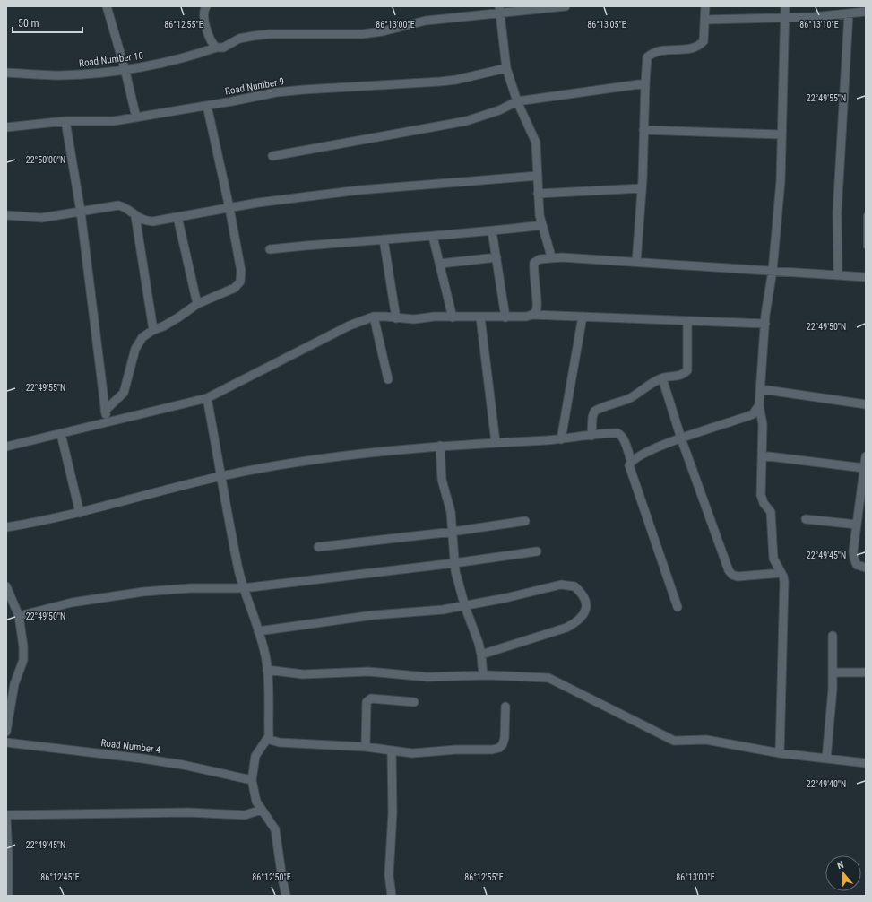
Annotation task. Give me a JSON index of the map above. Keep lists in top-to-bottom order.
{
  "streets": {
    "street": ["Road Number 10", "Road Number 9", "Road Number 4"]
  },
  "scale_bar": "50 m",
  "north": "top",
  "coordinates": [
    "86°12'55\"E",
    "86°13'00\"E",
    "86°13'05\"E",
    "86°13'10\"E",
    "22°49'55\"N",
    "22°50'00\"N",
    "22°49'50\"N",
    "22°49'45\"N",
    "22°49'40\"N",
    "86°12'45\"E",
    "86°12'50\"E"
  ]
}
